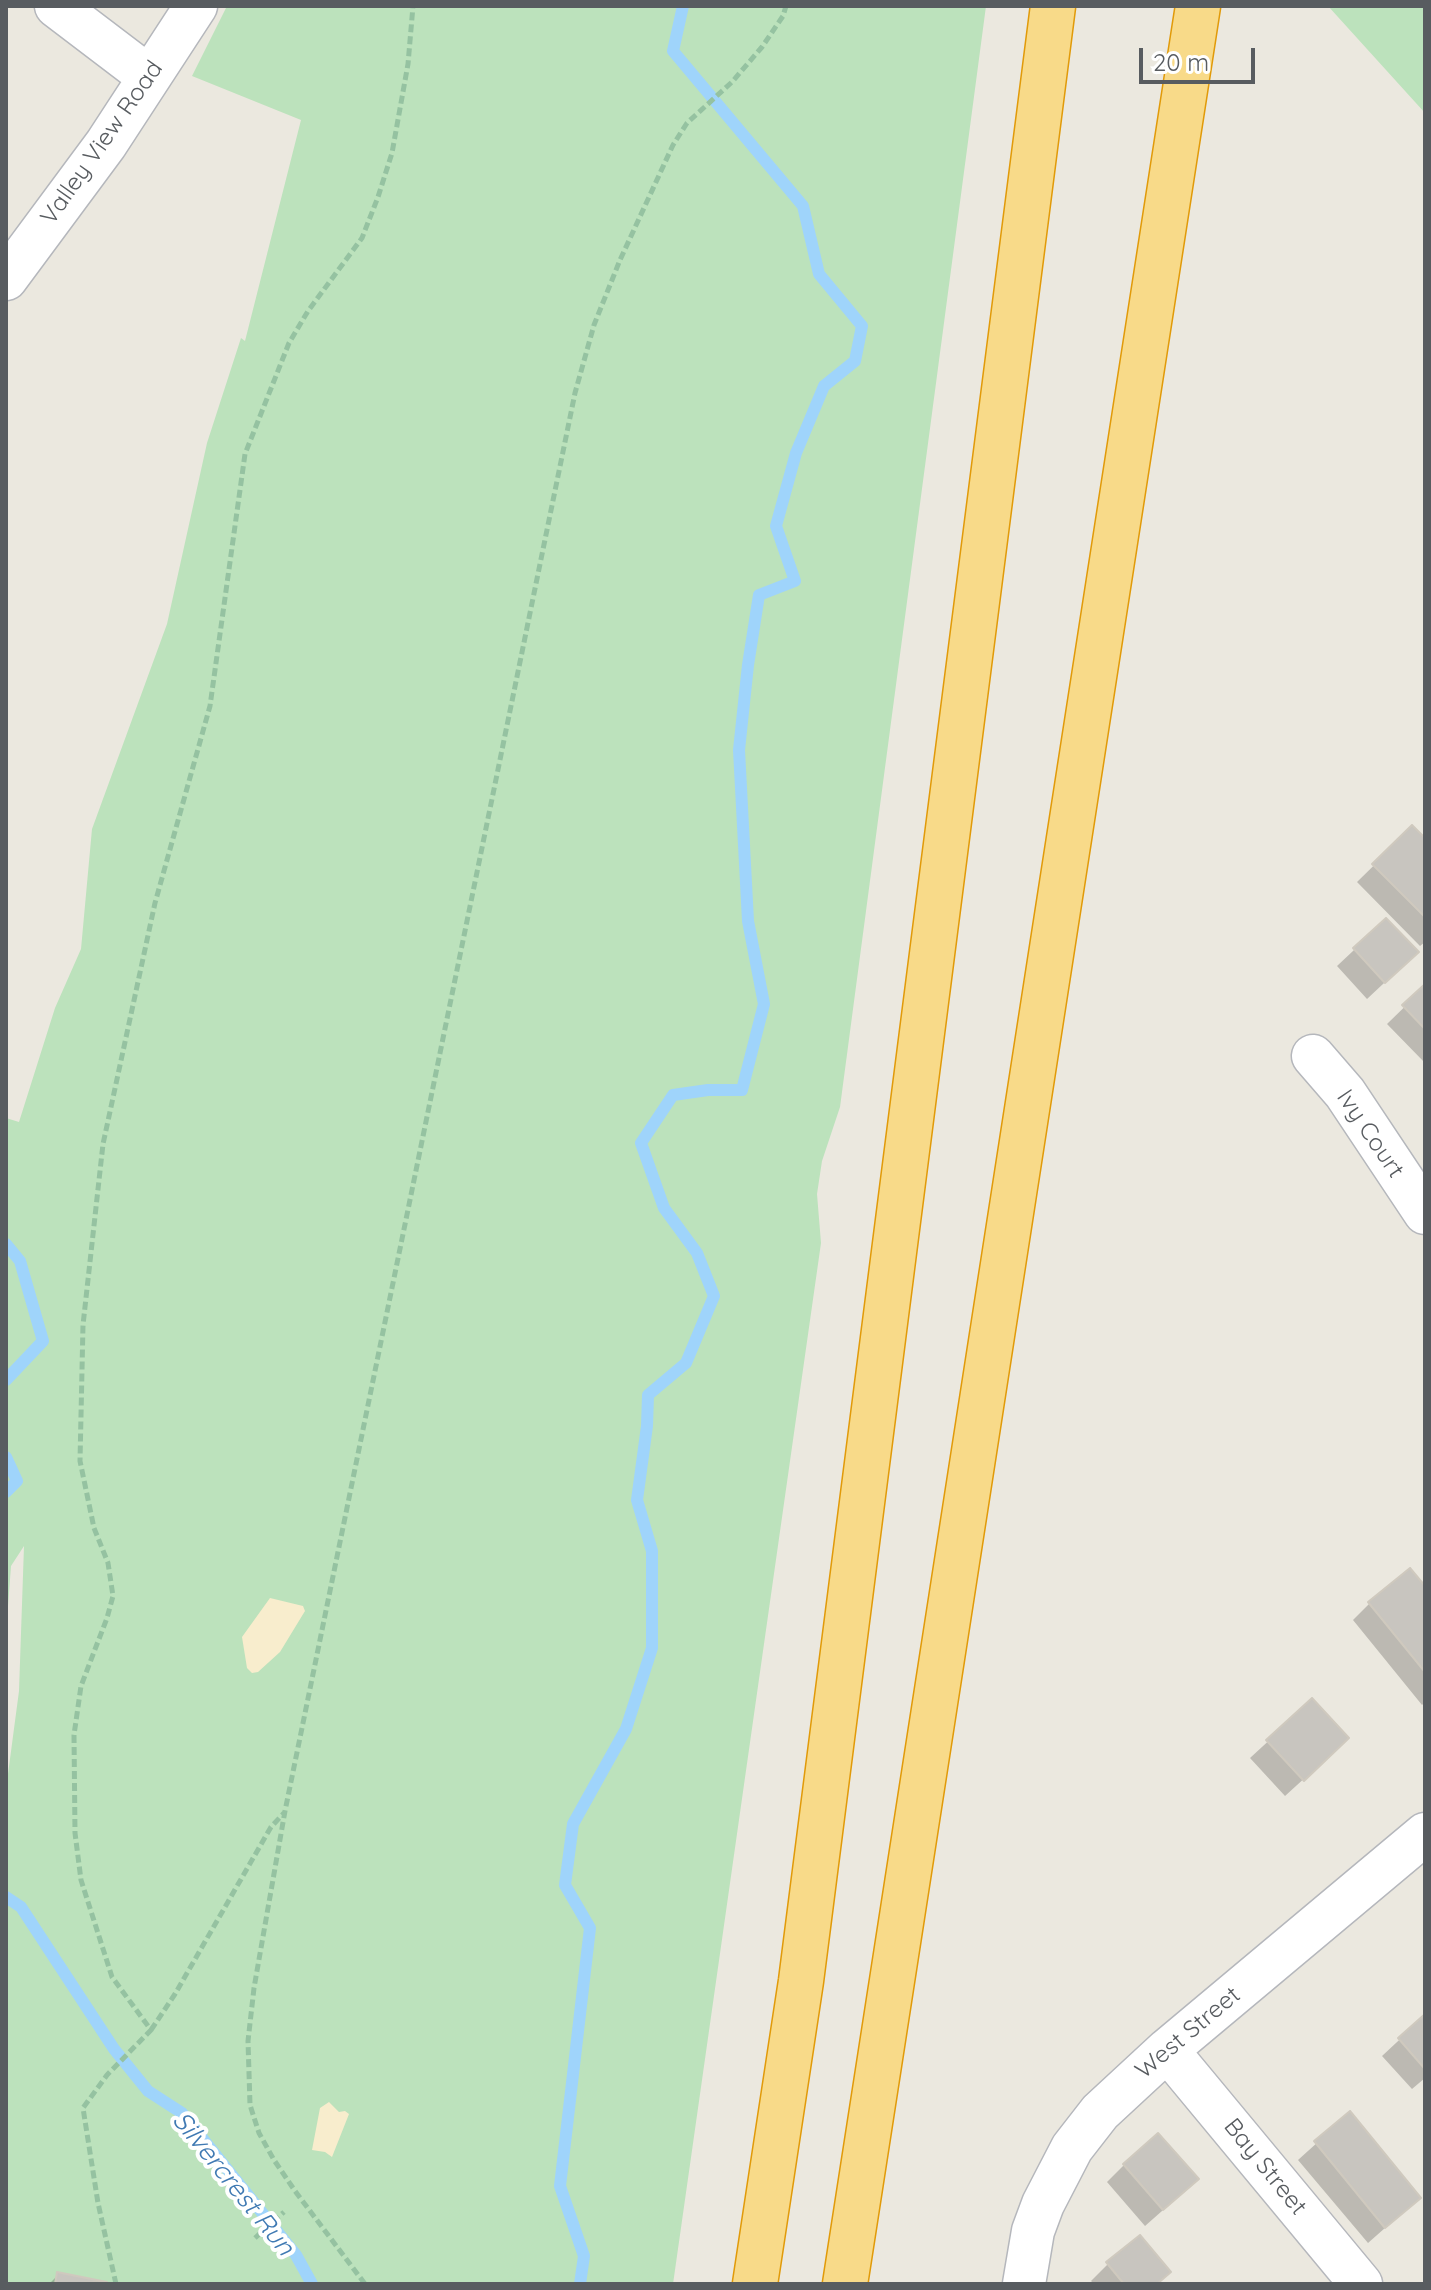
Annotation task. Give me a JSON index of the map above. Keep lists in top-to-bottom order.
{
  "streets": {
    "street": [
      "Valley View Road",
      "Ivy Court",
      "West Street",
      "Bay Street"
    ]
  },
  "crossings": [
    ["West Street", "Bay Street"]
  ],
  "water": ["Silvercrest Run"],
  "scale_bar": "20 m"
}
